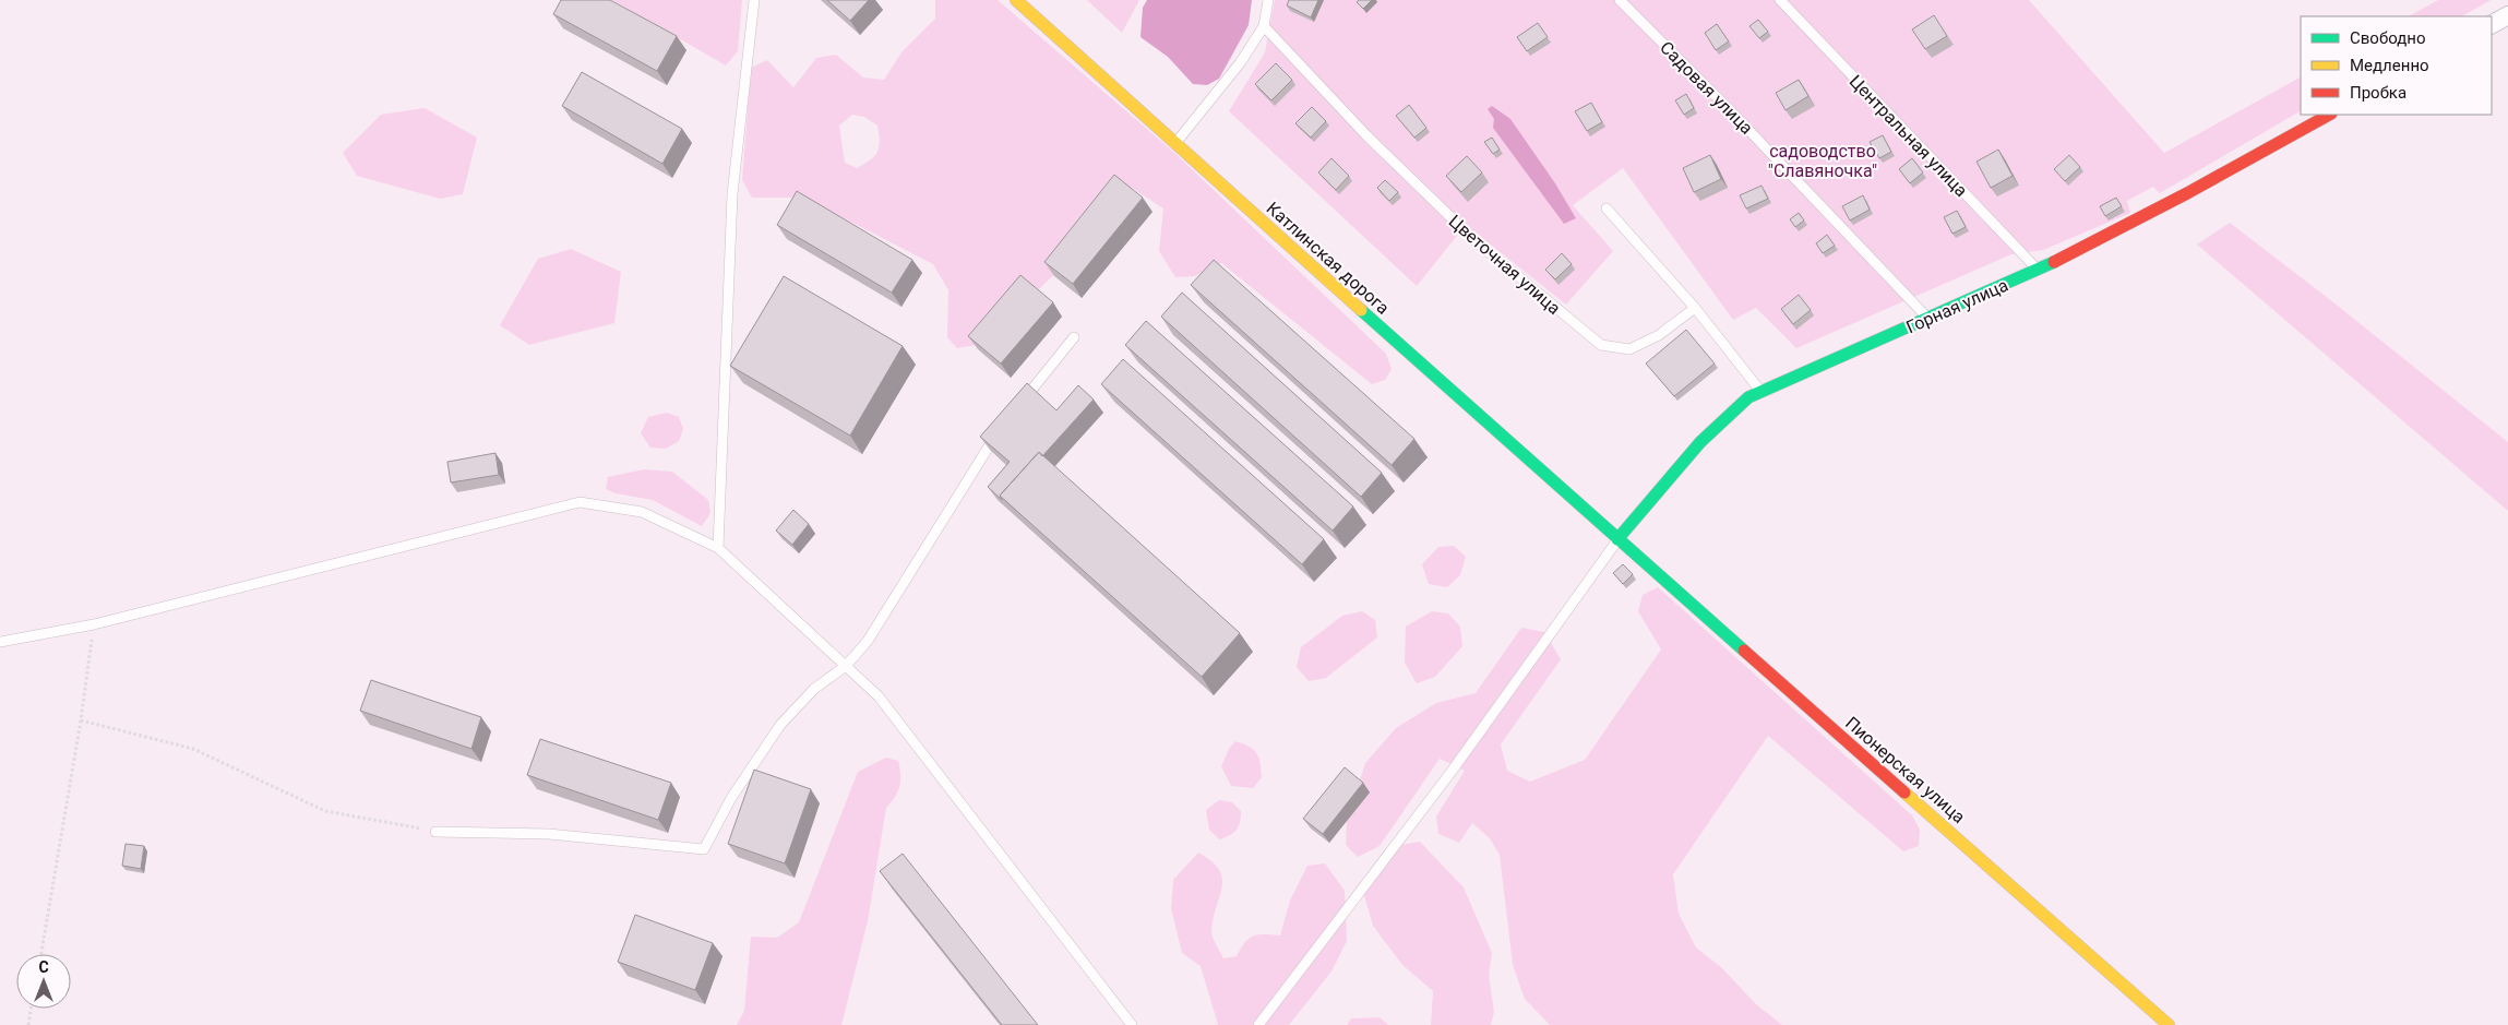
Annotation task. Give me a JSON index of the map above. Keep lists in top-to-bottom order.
{
  "streets": {
    "street": ["Катлинская дорога", "Горная улица", "Пионерская улица"],
    "lane": ["Садовая улица", "Центральная улица", "Цветочная улица"]
  },
  "crossings": [
    ["Садовая улица", "Горная улица"],
    ["Центральная улица", "Горная улица"],
    ["Катлинская дорога", "Горная улица"],
    ["Катлинская дорога", "Пионерская улица"],
    ["Горная улица", "Пионерская улица"]
  ],
  "parks": ["садоводство \"Славяночка\""],
  "legend": ["Свободно", "Медленно", "Пробка"],
  "north": "top"
}
